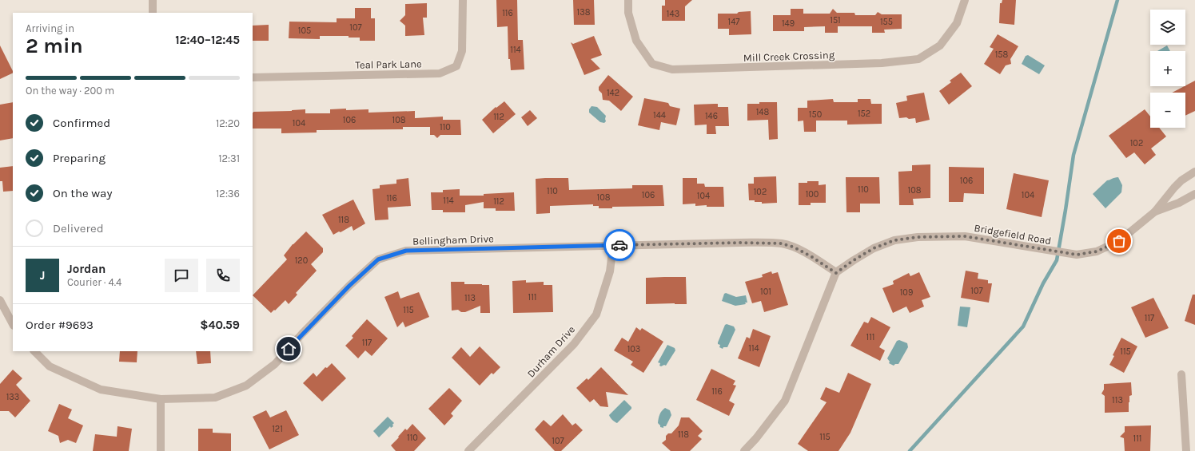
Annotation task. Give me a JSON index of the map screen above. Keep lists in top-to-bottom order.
{
  "streets": {
    "street": [
      "Mill Creek Crossing",
      "Teal Park Lane",
      "Bridgefield Road",
      "Bellingham Drive",
      "Durham Drive"
    ]
  },
  "crossings": [
    ["Bridgefield Road", "Bellingham Drive"],
    ["Bellingham Drive", "Durham Drive"]
  ],
  "house_numbers": [
    "138",
    "116",
    "143",
    "151",
    "147",
    "155",
    "149",
    "107",
    "105",
    "114",
    "158",
    "142",
    "148",
    "152",
    "150",
    "144",
    "146",
    "112",
    "106",
    "108",
    "104",
    "110",
    "102",
    "106",
    "110",
    "108",
    "110",
    "102",
    "100",
    "106",
    "104",
    "104",
    "108",
    "116",
    "114",
    "112",
    "118",
    "120",
    "107",
    "101",
    "109",
    "111",
    "113",
    "115",
    "117",
    "111",
    "117",
    "114",
    "103",
    "115",
    "116",
    "133",
    "113",
    "121",
    "118",
    "115",
    "110",
    "111",
    "107"
  ],
  "page": {
    "map_buttons": ["+", "−"],
    "heading": ["2 min", "Arriving in", "12:40–12:45"],
    "panel": [
      "Jordan",
      "Courier · 4.4",
      "Order #9693",
      "$40.59"
    ],
    "bar": "On the way · 200 m",
    "list": [
      ["Confirmed", "12:20"],
      ["Preparing", "12:31"],
      ["On the way", "12:36"],
      "Delivered"
    ],
    "round": "J"
  }
}
